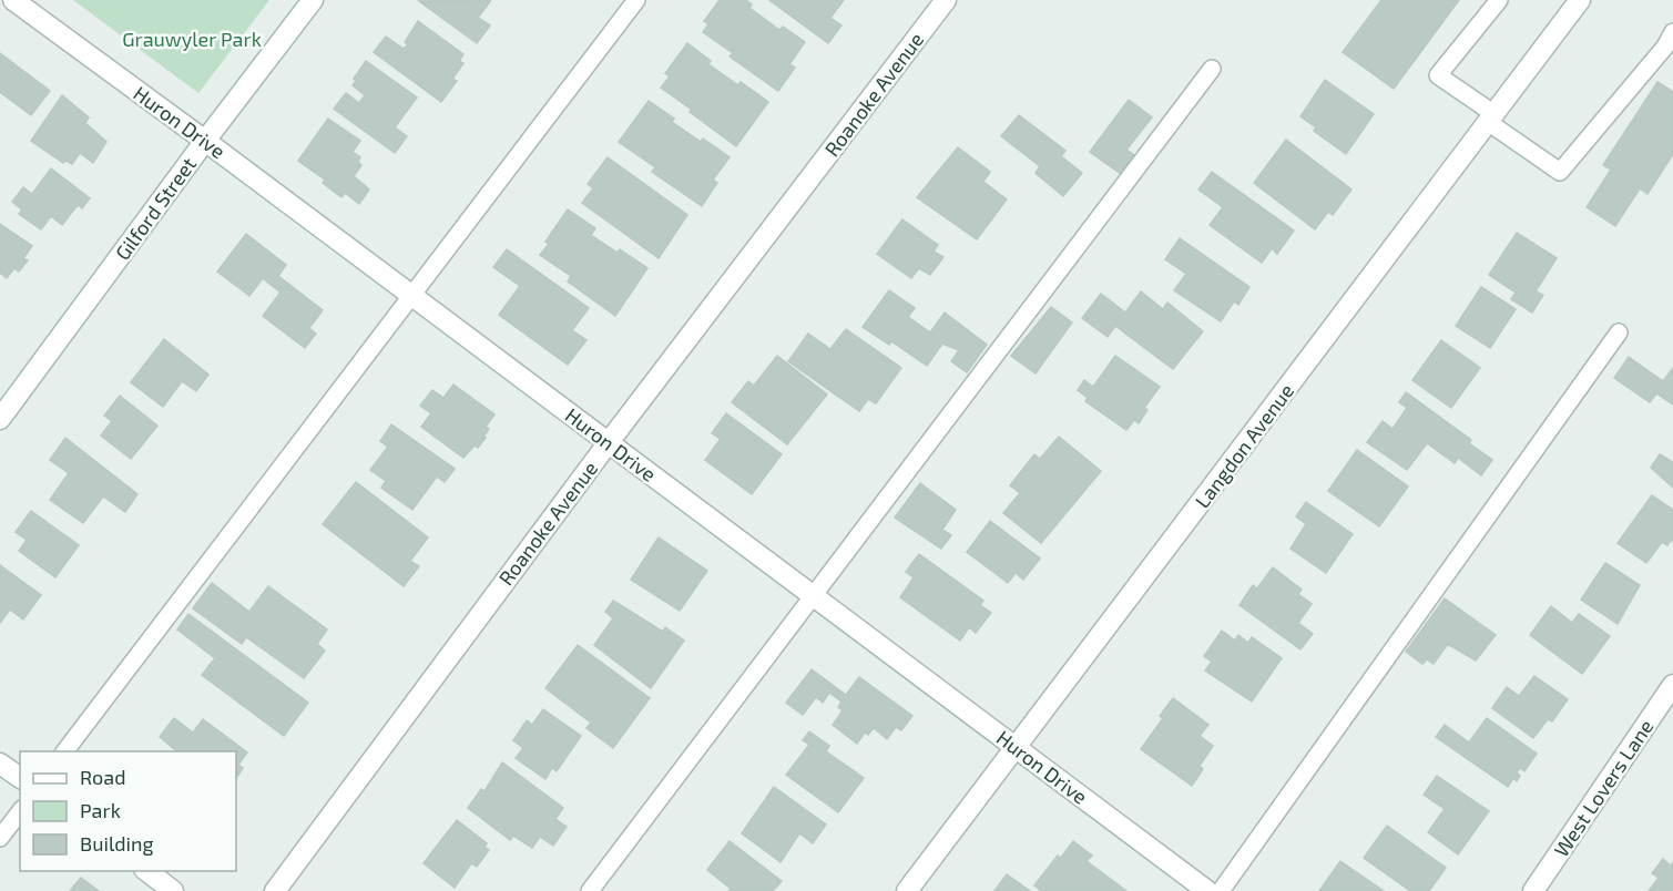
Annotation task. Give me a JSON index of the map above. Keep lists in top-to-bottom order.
{
  "streets": {
    "street": [
      "Roanoke Avenue",
      "Huron Drive",
      "Gilford Street",
      "Langdon Avenue",
      "West Lovers Lane"
    ]
  },
  "crossings": [
    ["Roanoke Avenue", "Huron Drive"],
    ["Huron Drive", "Gilford Street"],
    ["Huron Drive", "Langdon Avenue"]
  ],
  "parks": ["Grauwyler Park"],
  "legend": ["Road", "Park", "Building"]
}
